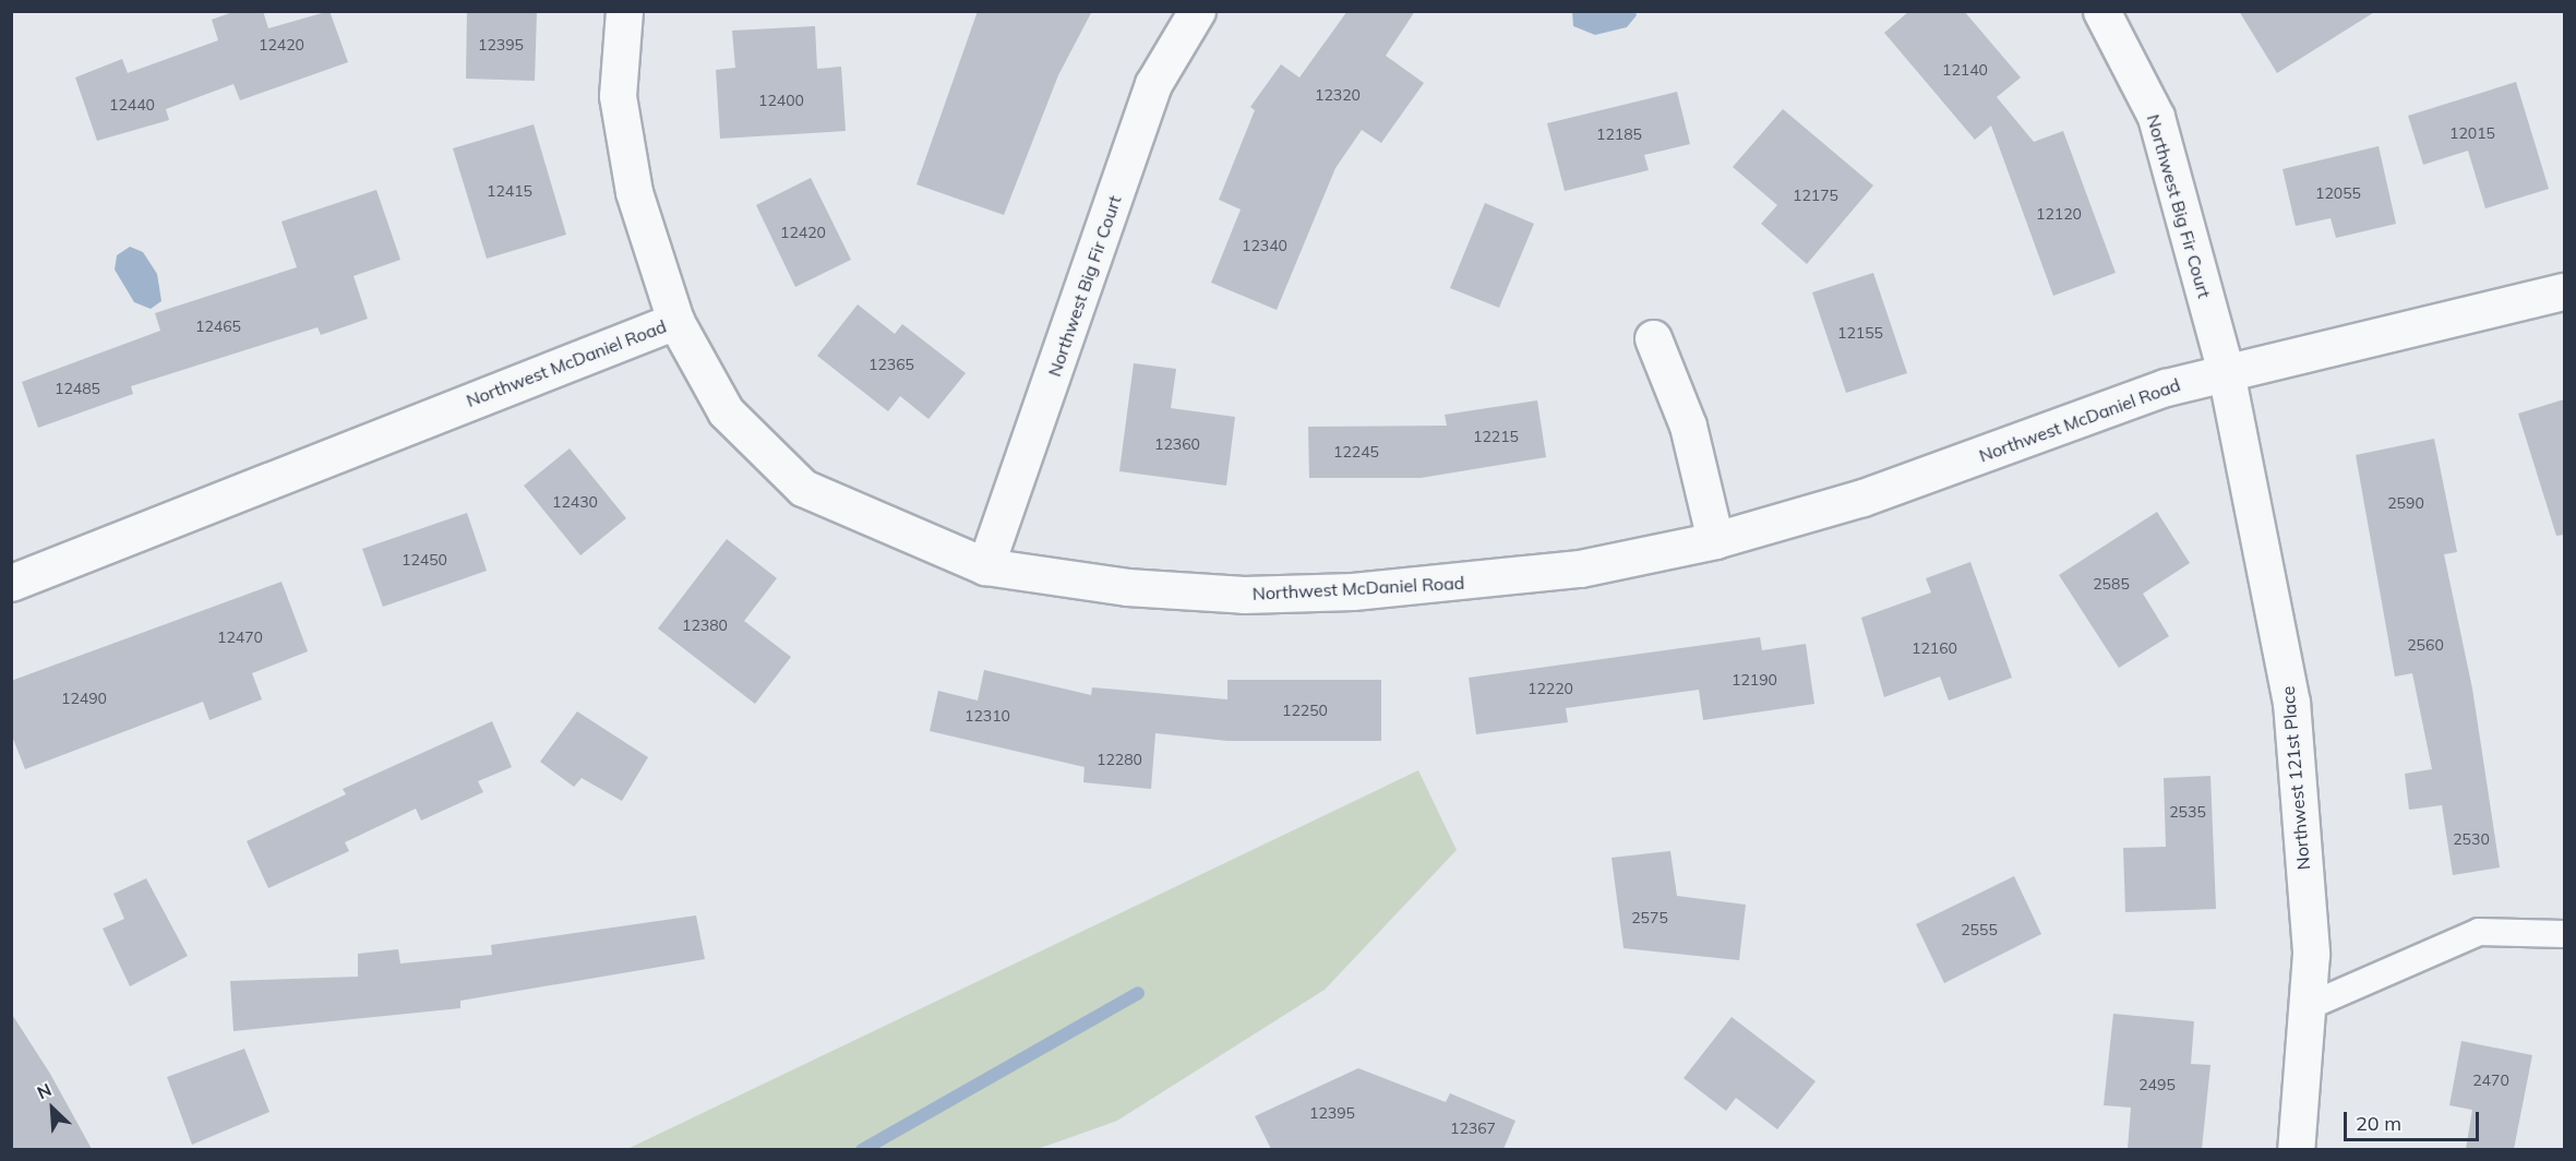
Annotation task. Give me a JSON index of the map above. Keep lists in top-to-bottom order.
{
  "streets": {
    "street": ["Northwest Big Fir Court", "Northwest McDaniel Road", "Northwest 121st Place"]
  },
  "crossings": [
    ["Northwest Big Fir Court", "Northwest McDaniel Road"],
    ["Northwest Big Fir Court", "Northwest 121st Place"],
    ["Northwest McDaniel Road", "Northwest 121st Place"]
  ],
  "house_numbers": [
    "12420",
    "12395",
    "12140",
    "12320",
    "12400",
    "12440",
    "12015",
    "12185",
    "12415",
    "12055",
    "12175",
    "12120",
    "12420",
    "12340",
    "12465",
    "12155",
    "12365",
    "12485",
    "12215",
    "12360",
    "12245",
    "12430",
    "2590",
    "12450",
    "2585",
    "12380",
    "12470",
    "2560",
    "12160",
    "12190",
    "12220",
    "12490",
    "12250",
    "12310",
    "12280",
    "2535",
    "2530",
    "2575",
    "2555",
    "2470",
    "2495",
    "12395",
    "12367"
  ],
  "scale_bar": "20 m",
  "north": "top left"
}
